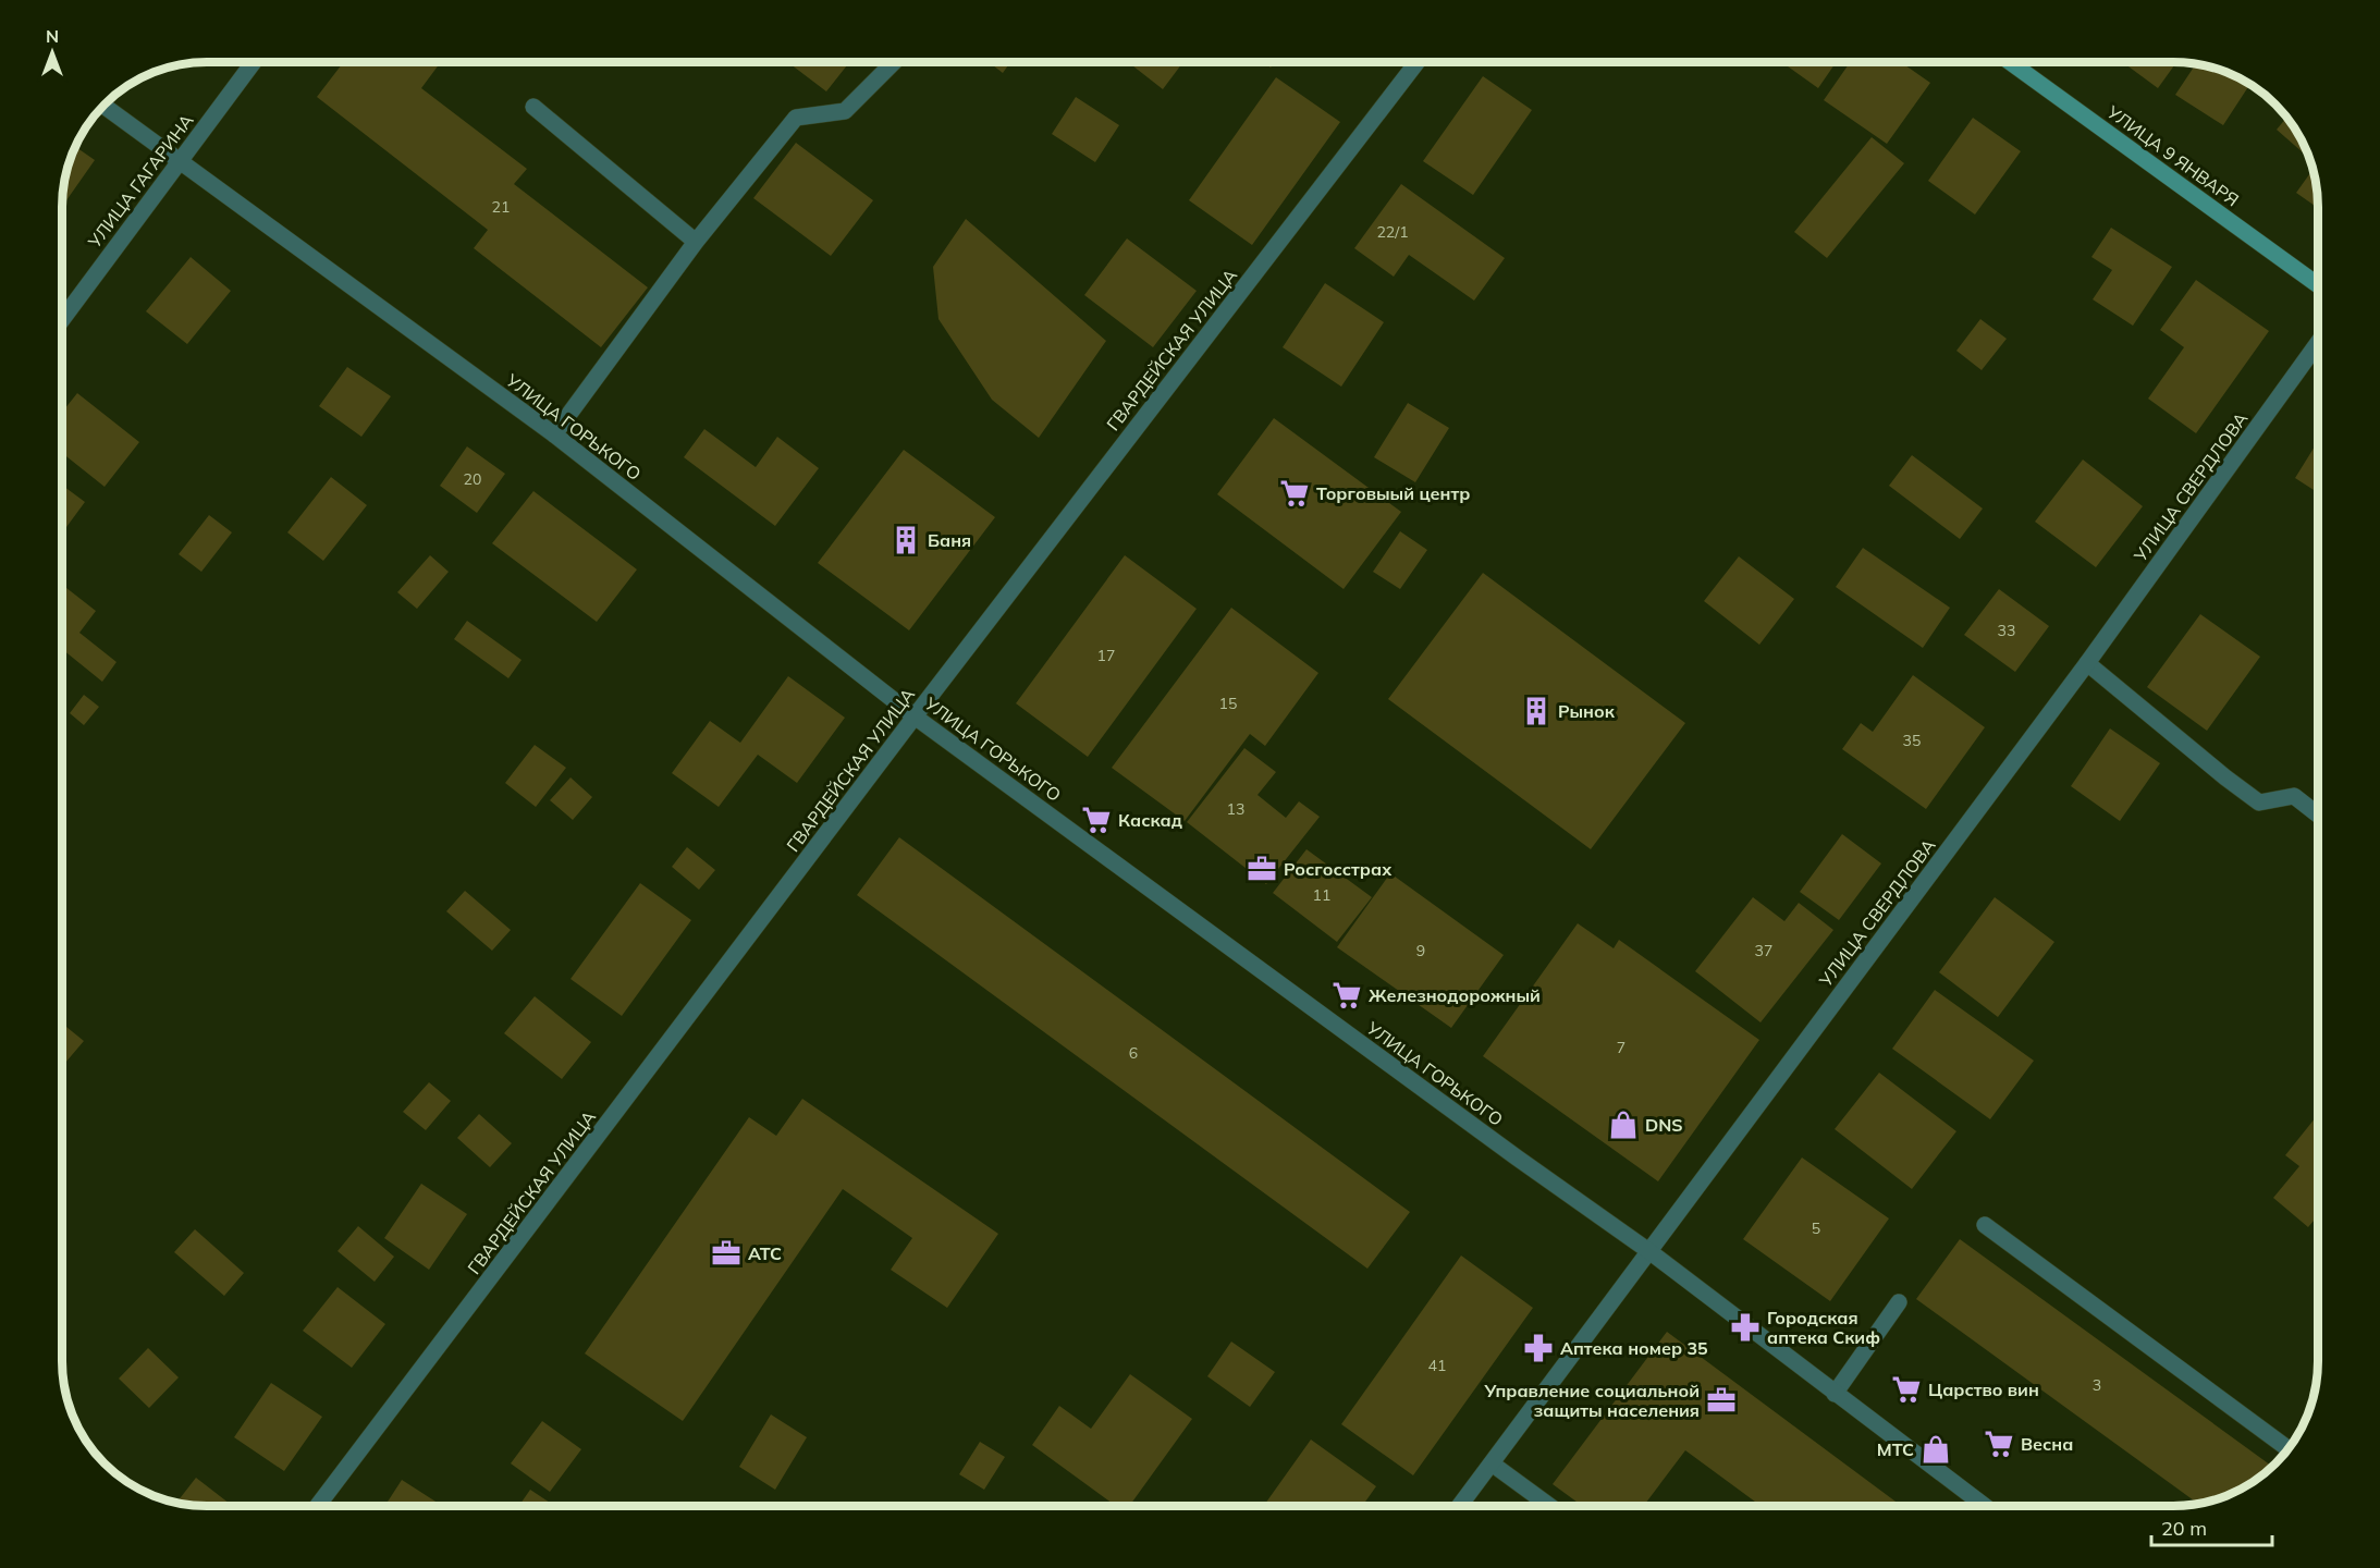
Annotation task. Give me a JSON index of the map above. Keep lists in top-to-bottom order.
{
  "streets": {
    "main road": ["УЛИЦА 9 ЯНВАРЯ"],
    "street": [
      "УЛИЦА ГАГАРИНА",
      "ГВАРДЕЙСКАЯ УЛИЦА",
      "УЛИЦА ГОРЬКОГО",
      "УЛИЦА СВЕРДЛОВА"
    ]
  },
  "crossings": [
    ["УЛИЦА ГАГАРИНА", "УЛИЦА ГОРЬКОГО"],
    ["ГВАРДЕЙСКАЯ УЛИЦА", "УЛИЦА ГОРЬКОГО"],
    ["УЛИЦА ГОРЬКОГО", "УЛИЦА СВЕРДЛОВА"]
  ],
  "places": {
    "supermarket": [
      "Торговыый центр",
      "Каскад",
      "Железнодорожный",
      "Царство вин",
      "Весна"
    ],
    "building": ["Баня", "Рынок"],
    "office": ["Росгосстрах", "АТС", "Управление социальной защиты населения"],
    "shop": ["DNS", "МТС"],
    "pharmacy": ["Городская аптека Скиф", "Аптека номер 35"]
  },
  "house_numbers": [
    "21",
    "22/1",
    "20",
    "33",
    "17",
    "15",
    "35",
    "13",
    "11",
    "9",
    "37",
    "7",
    "6",
    "5",
    "41",
    "3"
  ],
  "scale_bar": "20 m",
  "north": "top"
}
